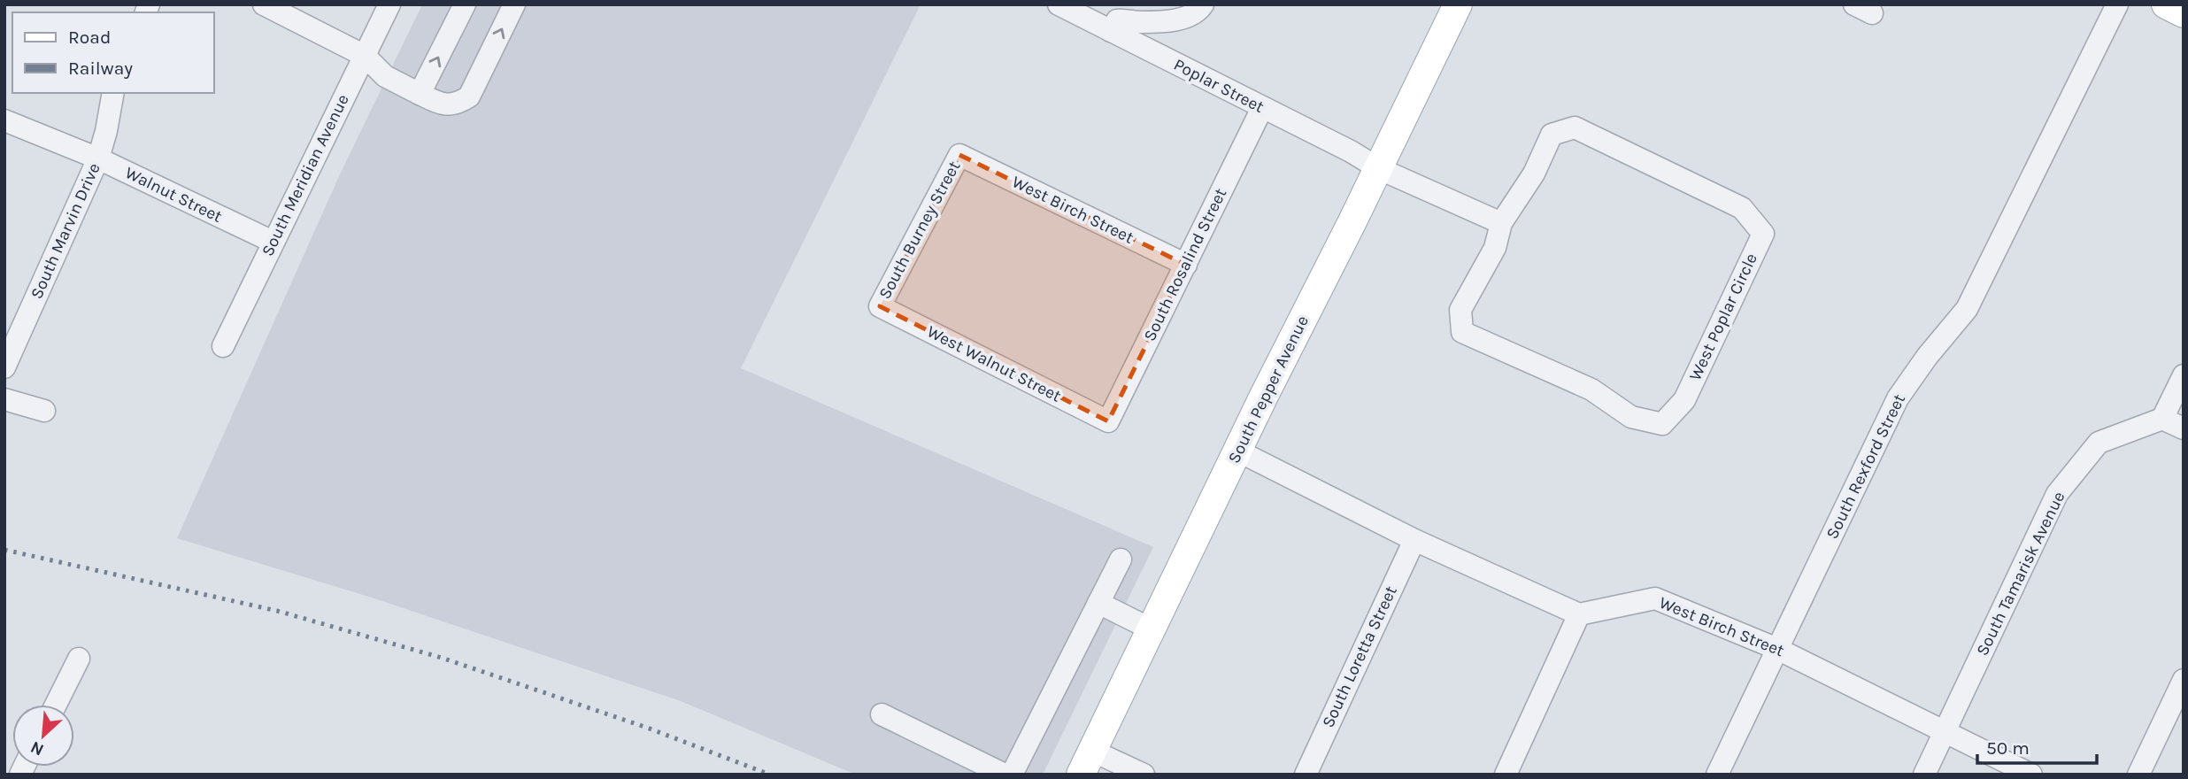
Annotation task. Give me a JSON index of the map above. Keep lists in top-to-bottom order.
{
  "streets": {
    "main road": ["South Pepper Avenue"],
    "street": [
      "Poplar Street",
      "South Meridian Avenue",
      "Walnut Street",
      "West Birch Street",
      "South Burney Street",
      "South Marvin Drive",
      "South Rosalind Street",
      "West Poplar Circle",
      "West Walnut Street",
      "South Rexford Street",
      "South Tamarisk Avenue",
      "South Loretta Street"
    ]
  },
  "crossings": [
    ["Poplar Street", "South Rosalind Street"],
    ["Poplar Street", "West Poplar Circle"],
    ["Poplar Street", "South Pepper Avenue"],
    ["South Meridian Avenue", "Walnut Street"],
    ["Walnut Street", "South Marvin Drive"],
    ["West Birch Street", "South Burney Street"],
    ["West Birch Street", "South Rosalind Street"],
    ["West Birch Street", "South Rexford Street"],
    ["West Birch Street", "South Tamarisk Avenue"],
    ["South Burney Street", "West Walnut Street"],
    ["South Rosalind Street", "West Walnut Street"]
  ],
  "legend": ["Road", "Railway"],
  "scale_bar": "50 m",
  "north": "bottom left"
}
